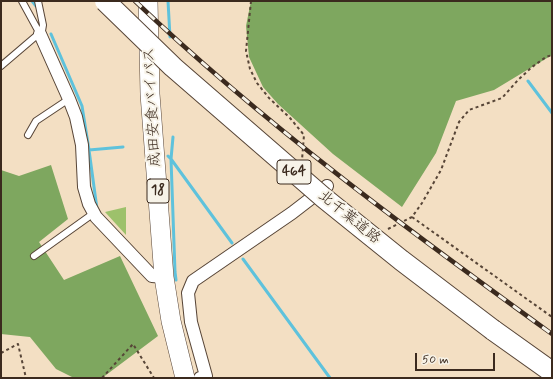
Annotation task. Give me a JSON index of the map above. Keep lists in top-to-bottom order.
{
  "streets": {
    "highway": ["464", "北千葉道路"],
    "main road": ["成田安食バイパス", "18"]
  },
  "scale_bar": "50 m"
}
